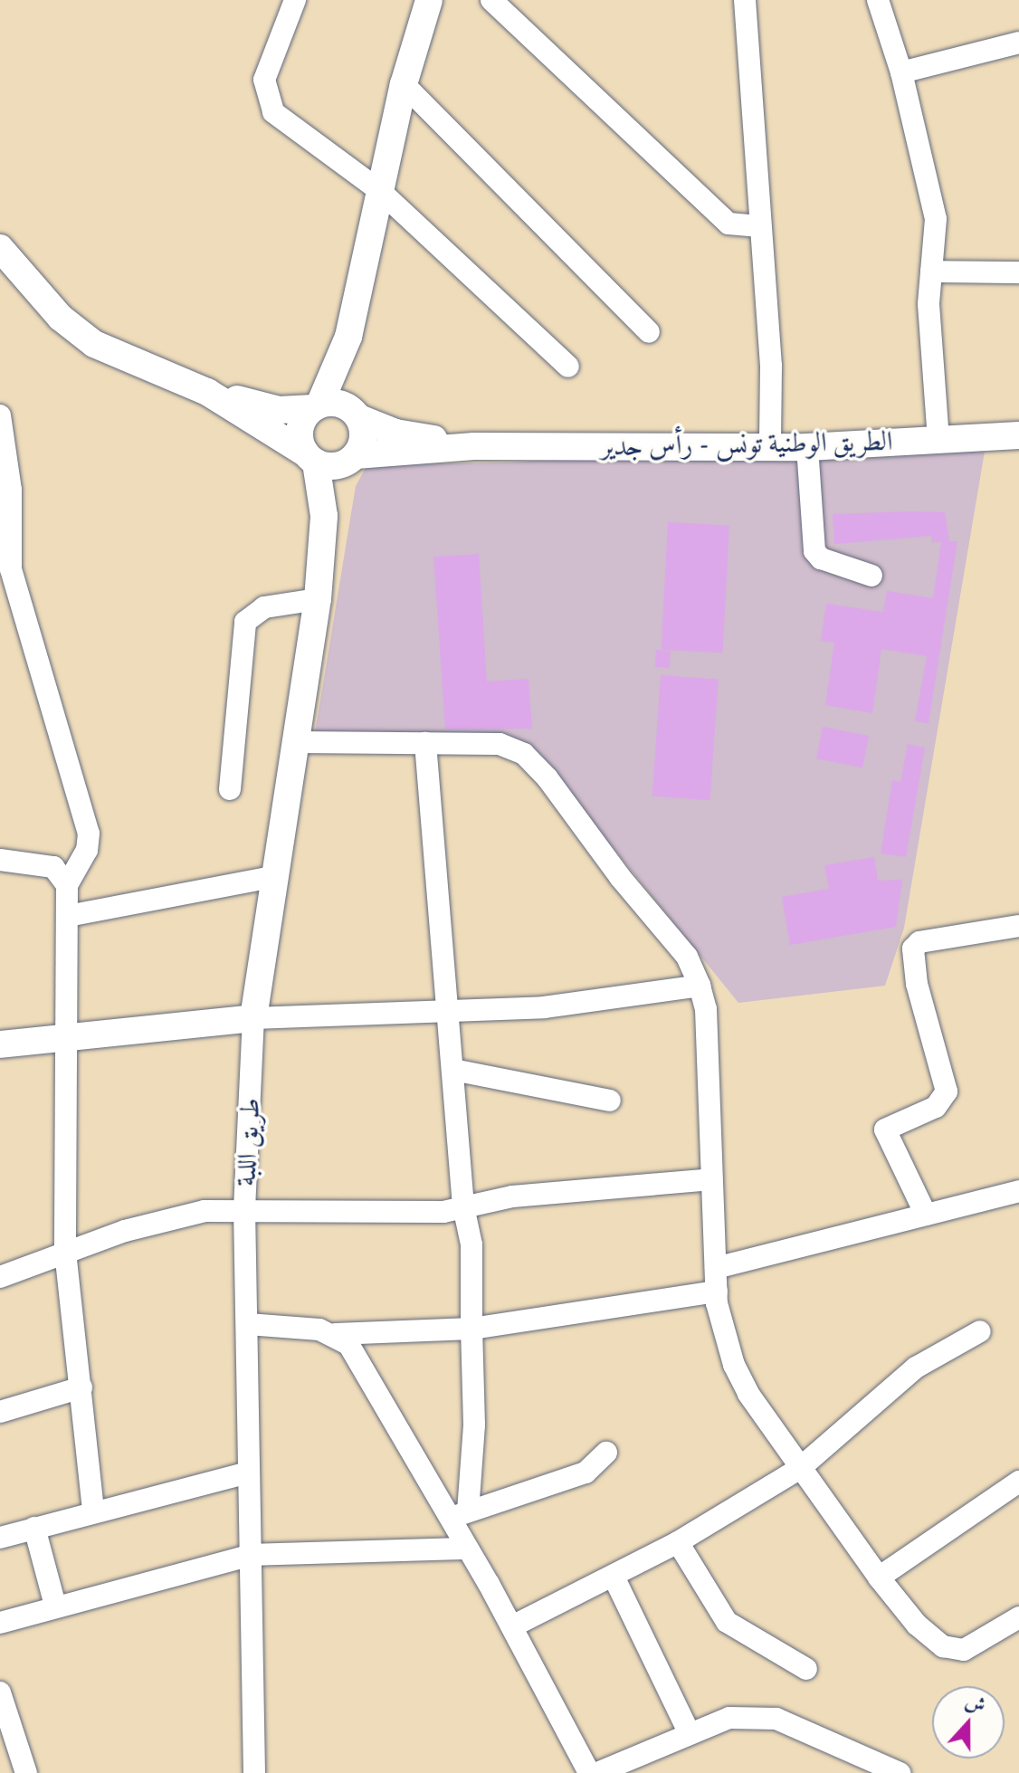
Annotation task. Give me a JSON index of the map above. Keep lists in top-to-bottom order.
{
  "streets": {
    "main road": ["الطريق الوطنية تونس - رأس جدير", "طريق اللبة"]
  },
  "crossings": [
    ["الطريق الوطنية تونس - رأس جدير", "طريق اللبة"]
  ],
  "north": "top"
}
